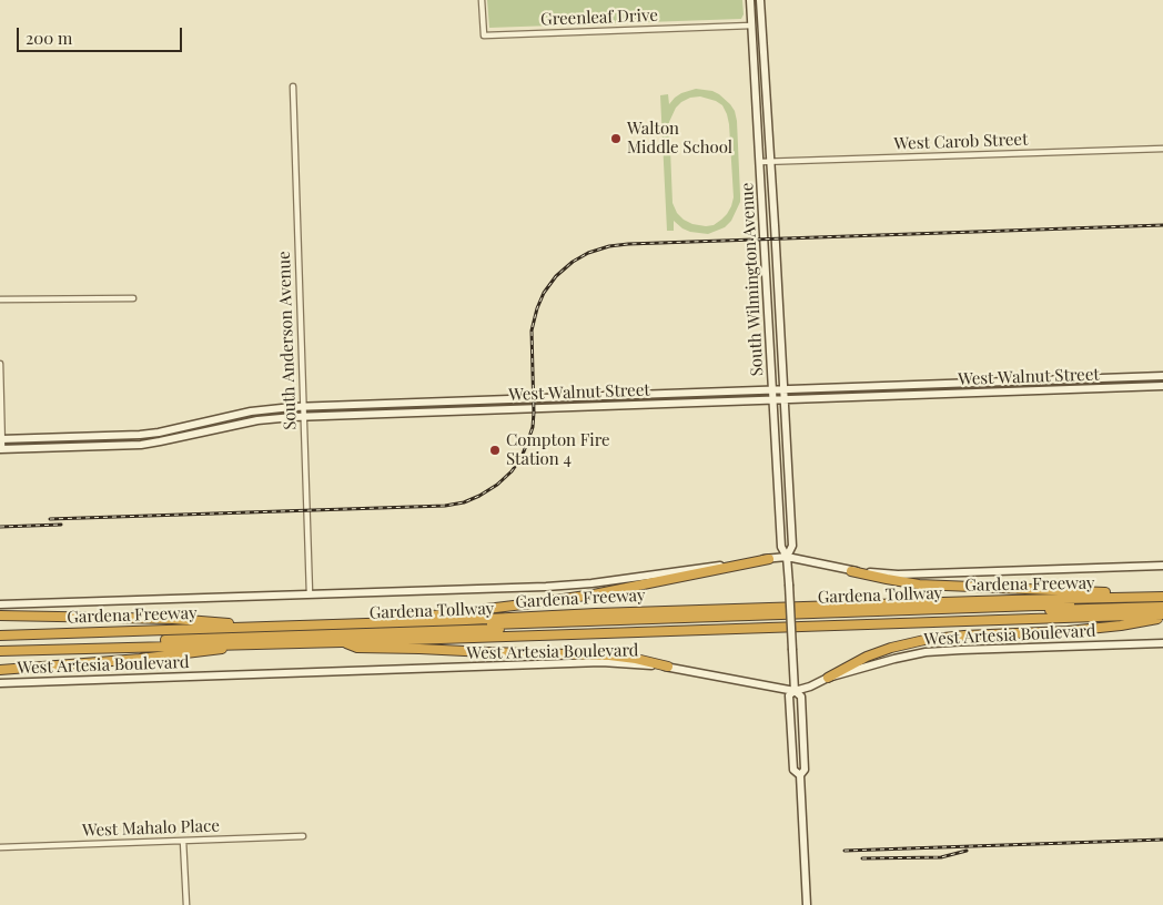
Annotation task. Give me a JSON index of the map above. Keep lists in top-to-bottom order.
{
  "streets": {
    "highway": ["Gardena Freeway", "Gardena Tollway"],
    "main road": ["South Wilmington Avenue", "West Walnut Street", "West Artesia Boulevard"],
    "street": [
      "Greenleaf Drive",
      "West Carob Street",
      "South Anderson Avenue",
      "West Mahalo Place"
    ]
  },
  "crossings": [
    ["Greenleaf Drive", "South Wilmington Avenue"],
    ["West Carob Street", "South Wilmington Avenue"],
    ["South Wilmington Avenue", "West Walnut Street"],
    ["South Wilmington Avenue", "West Artesia Boulevard"],
    ["South Anderson Avenue", "West Walnut Street"],
    ["Gardena Freeway", "Gardena Tollway"]
  ],
  "places": ["Walton Middle School", "Compton Fire Station 4"],
  "scale_bar": "200 m"
}
